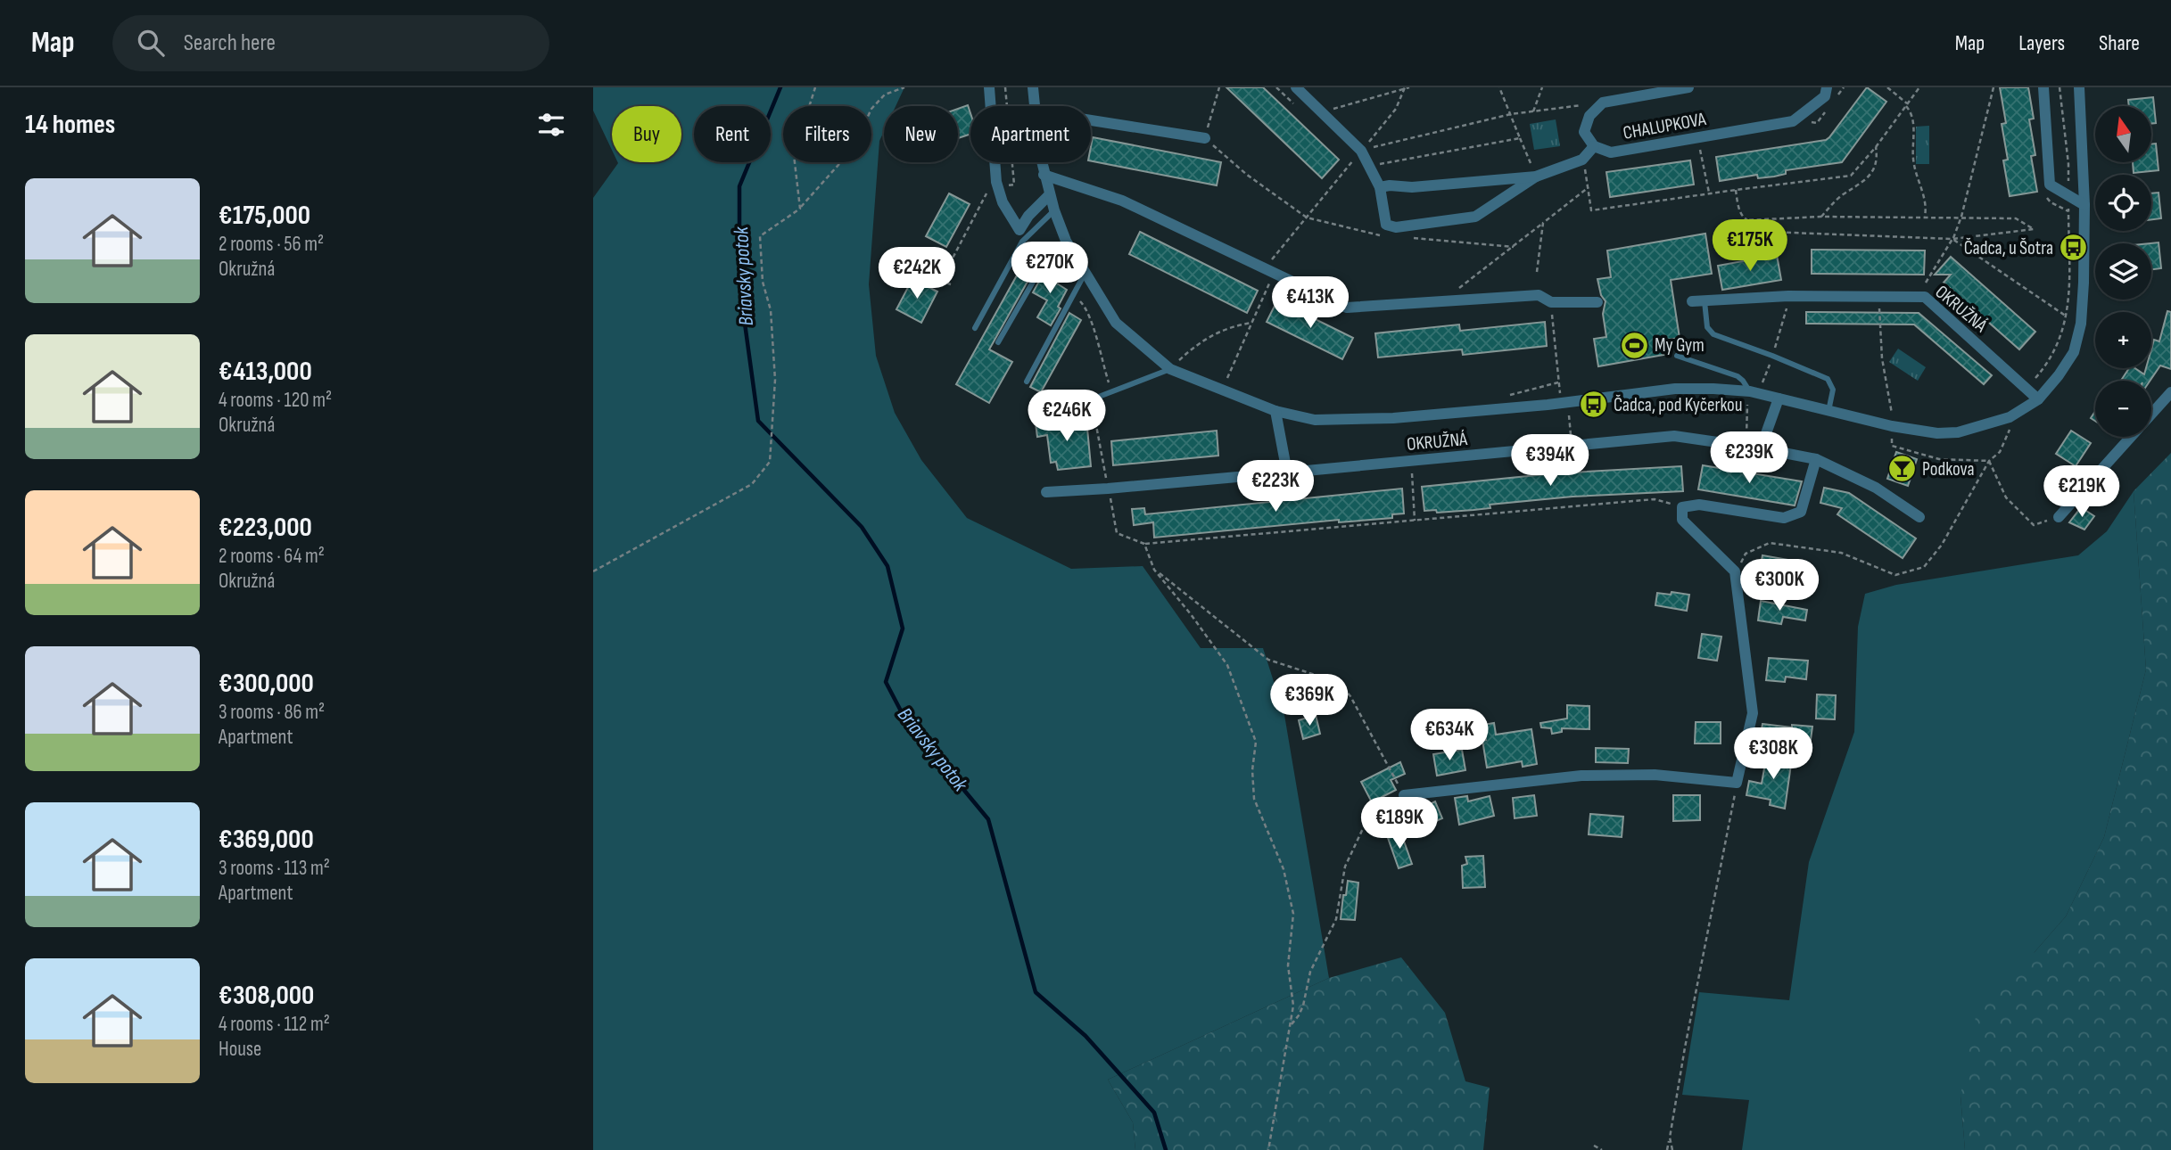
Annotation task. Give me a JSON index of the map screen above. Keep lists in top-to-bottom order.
{
  "streets": {
    "street": ["CHALUPKOVA", "OKRUŽNÁ"]
  },
  "water": ["Briavsky potok"],
  "places": {
    "bus stop": ["Čadca, u Šotra", "Čadca, pod Kyčerkou"],
    "sports": ["My Gym"],
    "bar": ["Podkova"]
  },
  "north": "top",
  "page": {
    "header": "Map",
    "search": "Search here",
    "nav": ["Map", "Layers", "Share"],
    "heading": "14 homes",
    "map_buttons": ["+", "−"],
    "chip": [
      "Buy",
      "Rent",
      "Filters",
      "New",
      "Apartment"
    ],
    "list": [
      {
        "name": "€175,000",
        "note": "2 rooms · 56 m² · Okružná"
      },
      {
        "name": "€413,000",
        "note": "4 rooms · 120 m² · Okružná"
      },
      {
        "name": "€223,000",
        "note": "2 rooms · 64 m² · Okružná"
      },
      {
        "name": "€300,000",
        "note": "3 rooms · 86 m² · Apartment"
      },
      {
        "name": "€369,000",
        "note": "3 rooms · 113 m² · Apartment"
      },
      {
        "name": "€308,000",
        "note": "4 rooms · 112 m² · House"
      }
    ],
    "price": [
      "€175K",
      "€270K",
      "€242K",
      "€413K",
      "€246K",
      "€239K",
      "€394K",
      "€223K",
      "€219K",
      "€300K",
      "€369K",
      "€634K",
      "€308K",
      "€189K"
    ]
  }
}
